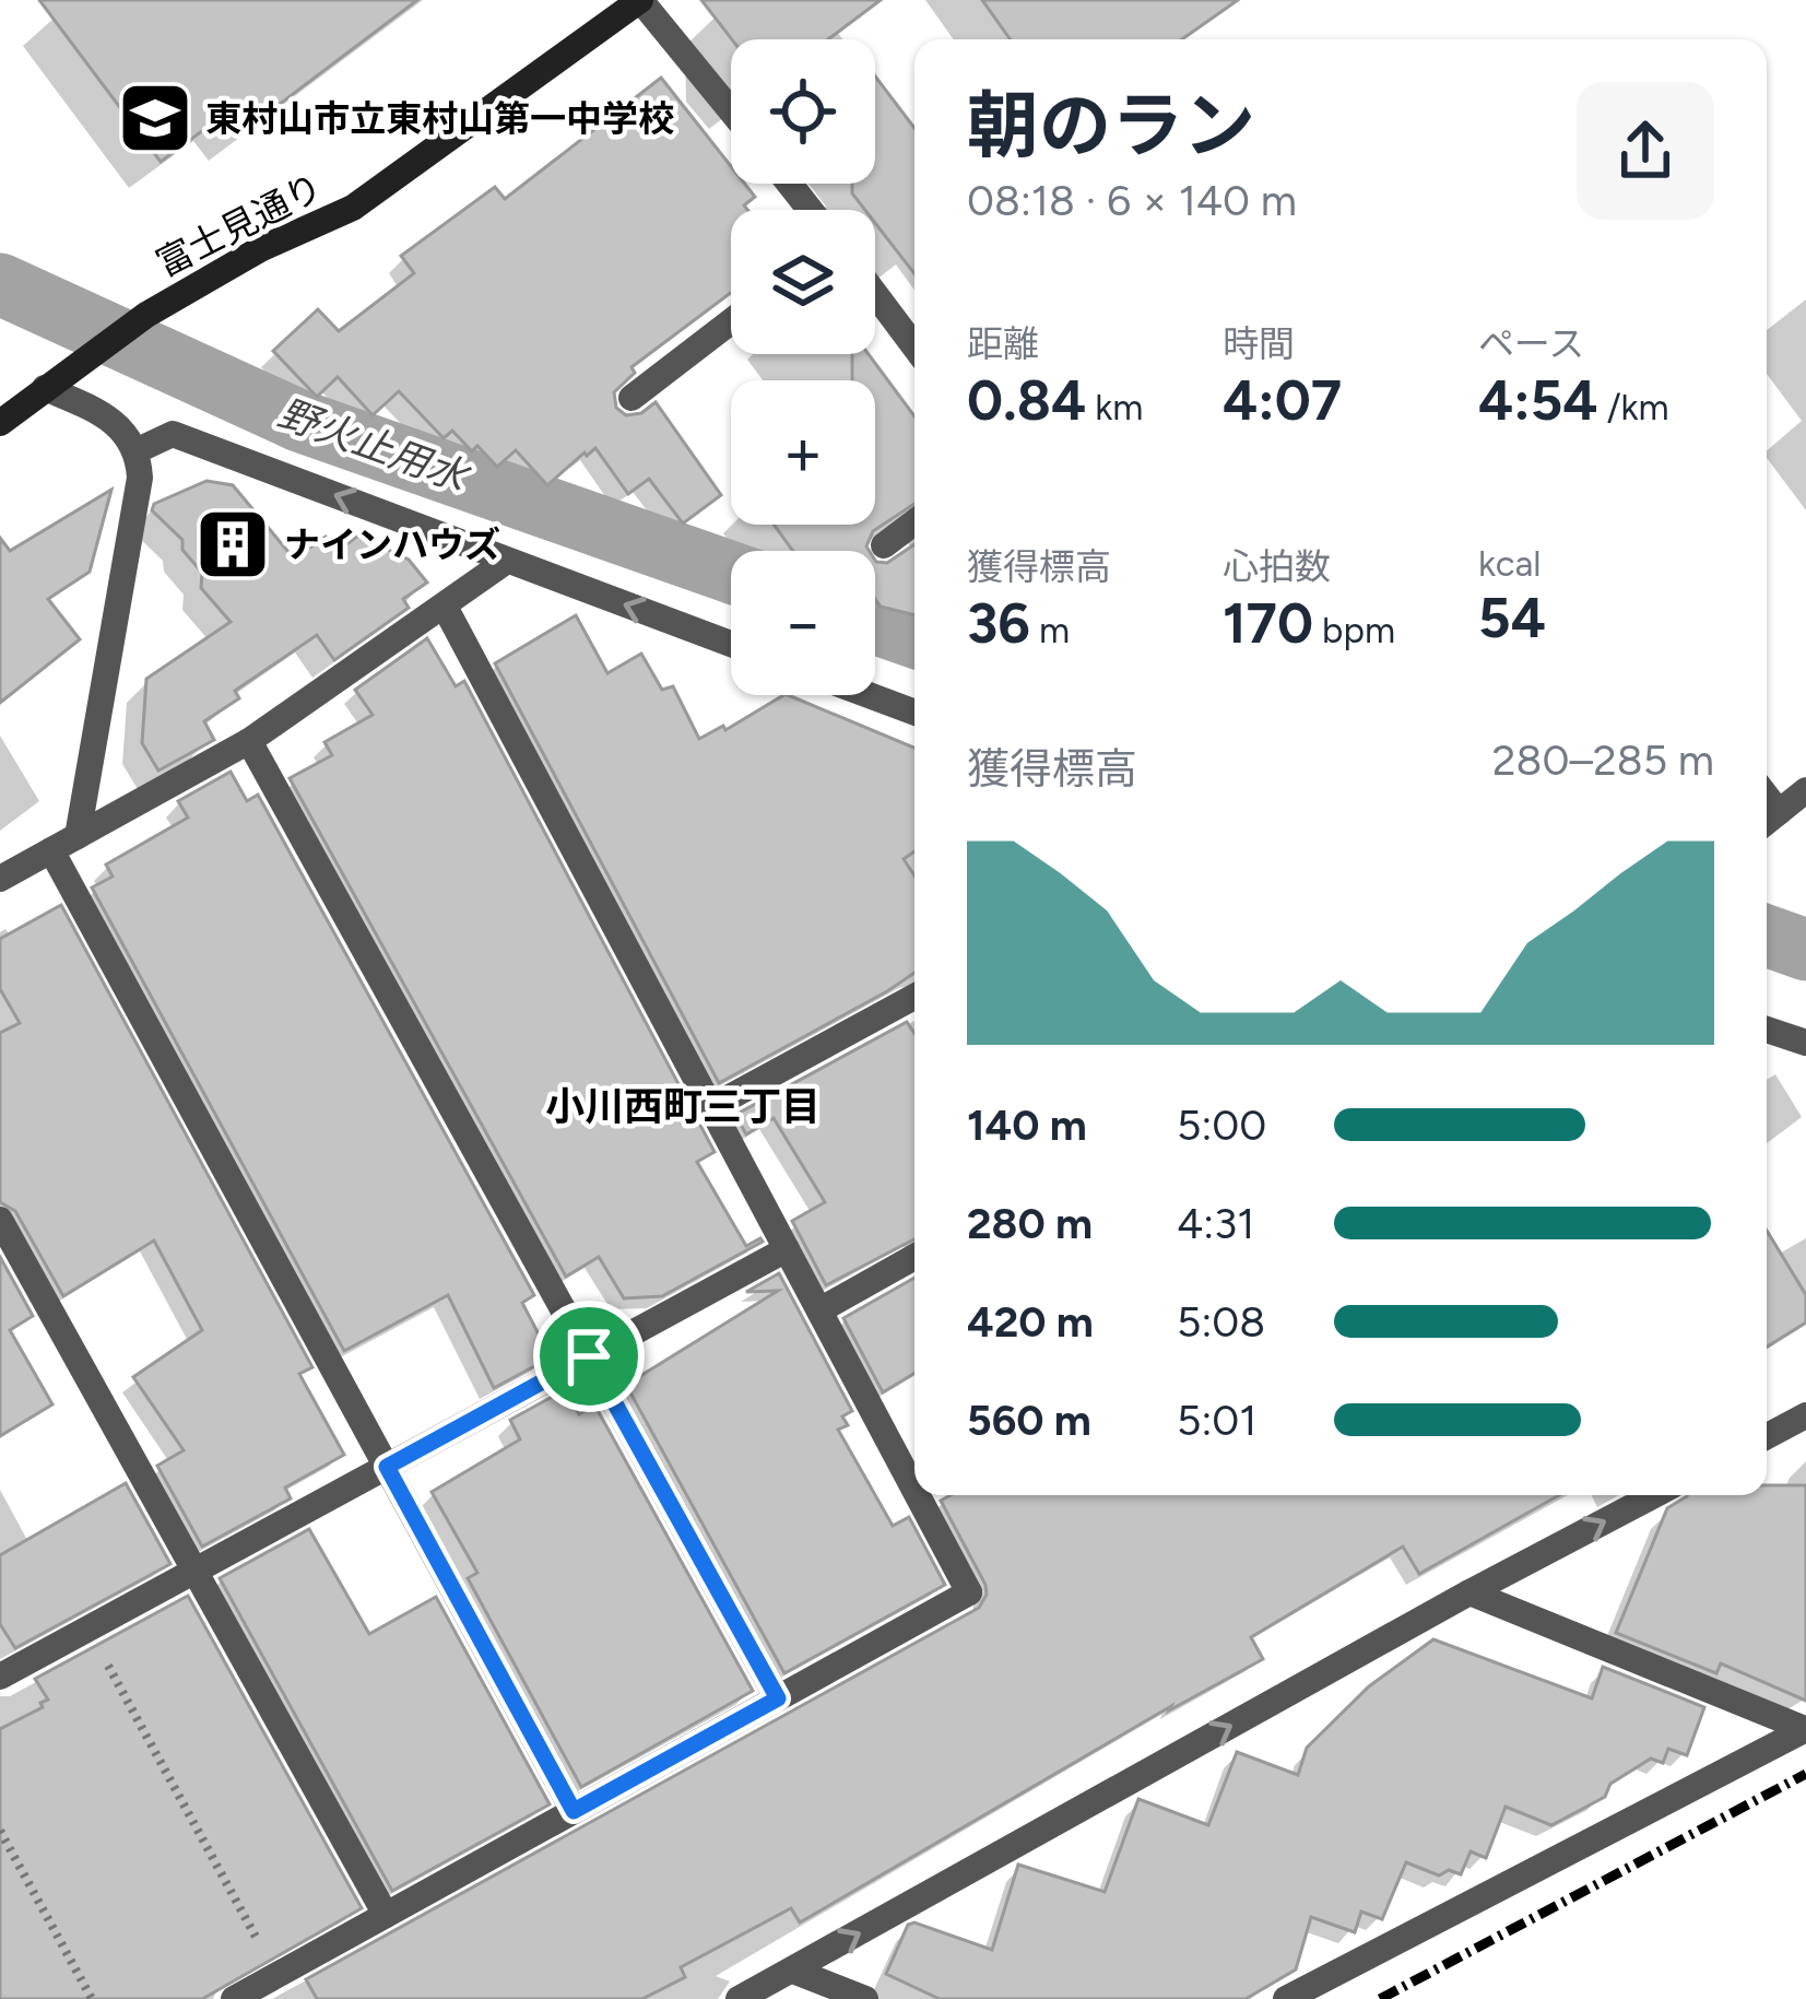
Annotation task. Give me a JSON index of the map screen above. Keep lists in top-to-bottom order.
{
  "streets": {
    "street": ["富士見通り"]
  },
  "districts": ["小川西町三丁目"],
  "water": ["野火止用水"],
  "places": {
    "school or university": ["東村山市立東村山第一中学校"],
    "building": ["ナインハウズ"]
  },
  "page": {
    "map_buttons": ["+", "−"],
    "heading": ["朝のラン", "08:18 · 6 × 140 m"],
    "stats": [
      ["距離", "0.84 km"],
      ["時間", "4:07"],
      ["ペース", "4:54 /km"],
      ["獲得標高", "36 m"],
      ["心拍数", "170 bpm"],
      ["kcal", "54"]
    ],
    "chart": ["獲得標高", "280–285 m"],
    "list": [
      {
        "name": "140 m",
        "note": "5:00"
      },
      {
        "name": "280 m",
        "note": "4:31"
      },
      {
        "name": "420 m",
        "note": "5:08"
      },
      {
        "name": "560 m",
        "note": "5:01"
      }
    ]
  }
}
